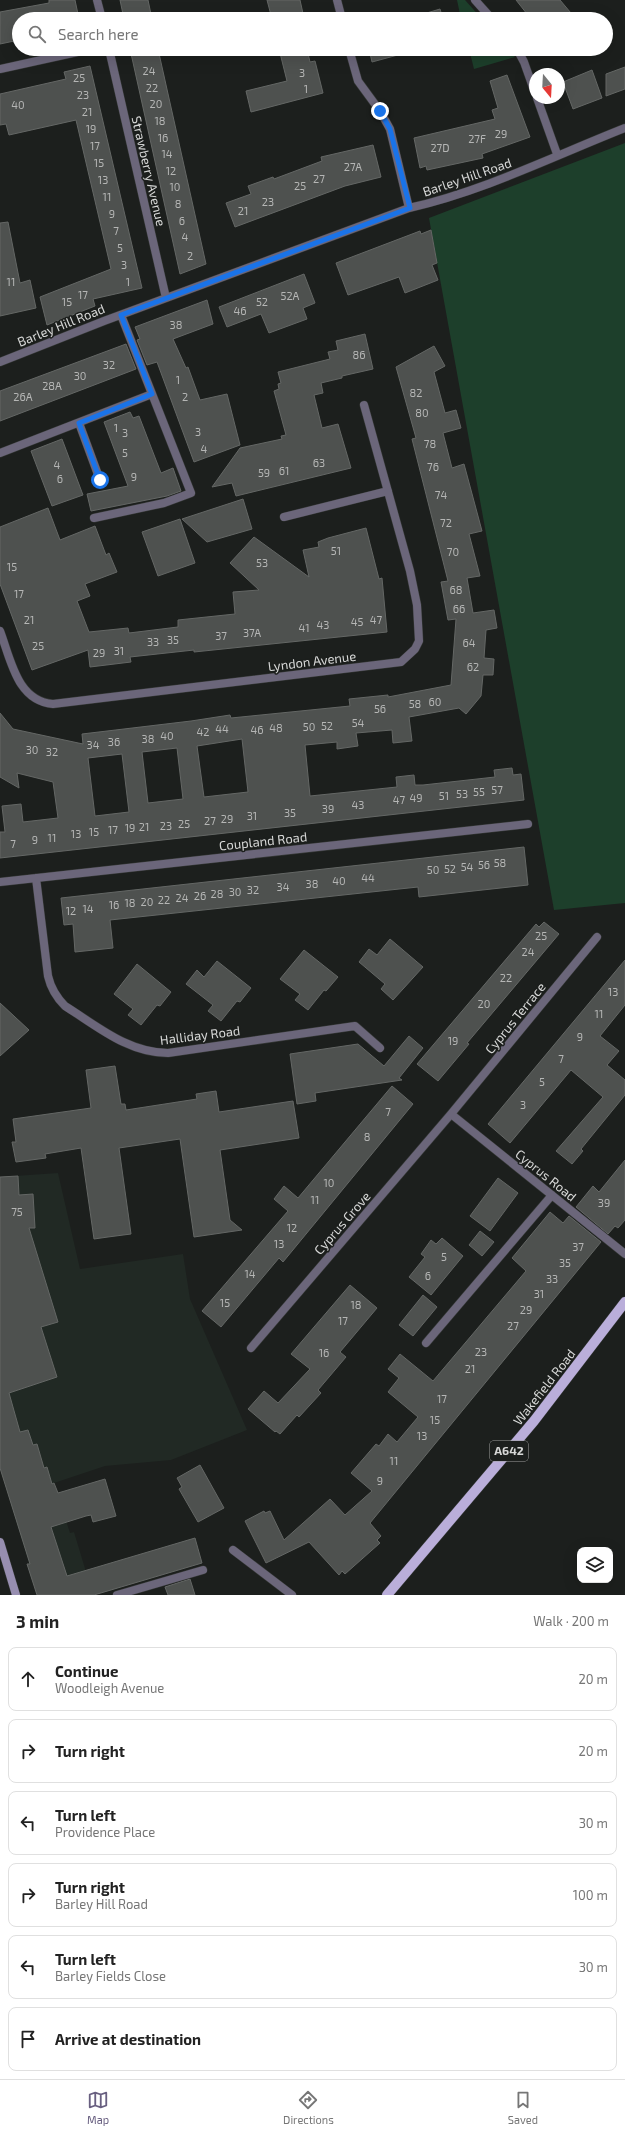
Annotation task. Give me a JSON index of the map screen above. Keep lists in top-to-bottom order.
{
  "streets": {
    "main road": ["Wakefield Road", "A642"],
    "street": [
      "Strawberry Avenue",
      "Barley Hill Road",
      "Lyndon Avenue",
      "Coupland Road",
      "Cyprus Terrace",
      "Halliday Road",
      "Cyprus Road",
      "Cyprus Grove"
    ]
  },
  "crossings": [
    ["Strawberry Avenue", "Barley Hill Road"],
    ["Coupland Road", "Halliday Road"],
    ["Cyprus Terrace", "Cyprus Road"],
    ["Cyprus Terrace", "Cyprus Grove"],
    ["Cyprus Road", "Cyprus Grove"]
  ],
  "house_numbers": [
    "24",
    "3",
    "25",
    "22",
    "1",
    "23",
    "20",
    "40",
    "21",
    "18",
    "19",
    "29",
    "16",
    "27F",
    "17",
    "27D",
    "14",
    "15",
    "27A",
    "12",
    "27",
    "13",
    "25",
    "10",
    "11",
    "23",
    "8",
    "21",
    "9",
    "6",
    "7",
    "4",
    "5",
    "2",
    "3",
    "11",
    "1",
    "17",
    "52A",
    "15",
    "52",
    "46",
    "38",
    "86",
    "32",
    "30",
    "1",
    "28A",
    "82",
    "26A",
    "2",
    "80",
    "1",
    "3",
    "3",
    "78",
    "4",
    "5",
    "63",
    "4",
    "76",
    "61",
    "59",
    "9",
    "6",
    "74",
    "72",
    "51",
    "70",
    "53",
    "15",
    "68",
    "17",
    "66",
    "21",
    "47",
    "45",
    "43",
    "41",
    "37A",
    "37",
    "35",
    "33",
    "64",
    "25",
    "31",
    "29",
    "62",
    "60",
    "58",
    "56",
    "54",
    "52",
    "50",
    "48",
    "44",
    "46",
    "42",
    "40",
    "38",
    "36",
    "34",
    "30",
    "32",
    "57",
    "55",
    "53",
    "51",
    "49",
    "47",
    "43",
    "39",
    "35",
    "31",
    "29",
    "27",
    "25",
    "23",
    "21",
    "19",
    "17",
    "15",
    "13",
    "11",
    "9",
    "7",
    "58",
    "56",
    "54",
    "52",
    "50",
    "44",
    "40",
    "38",
    "34",
    "32",
    "30",
    "28",
    "26",
    "24",
    "22",
    "20",
    "18",
    "16",
    "14",
    "12",
    "25",
    "24",
    "22",
    "13",
    "20",
    "11",
    "9",
    "19",
    "7",
    "5",
    "3",
    "7",
    "8",
    "10",
    "11",
    "39",
    "75",
    "12",
    "13",
    "37",
    "5",
    "35",
    "14",
    "6",
    "33",
    "31",
    "15",
    "18",
    "29",
    "17",
    "27",
    "23",
    "16",
    "21",
    "17",
    "15",
    "13",
    "11",
    "9"
  ],
  "north": "bottom",
  "page": {
    "search": "Search here",
    "heading": ["3 min", "Walk · 200 m"],
    "list": [
      ["Continue", "Woodleigh Avenue", "20 m"],
      ["Turn right", "20 m"],
      ["Turn left", "Providence Place", "30 m"],
      ["Turn right", "Barley Hill Road", "100 m"],
      ["Turn left", "Barley Fields Close", "30 m"],
      "Arrive at destination"
    ],
    "nav": ["Map", "Directions", "Saved"]
  }
}
